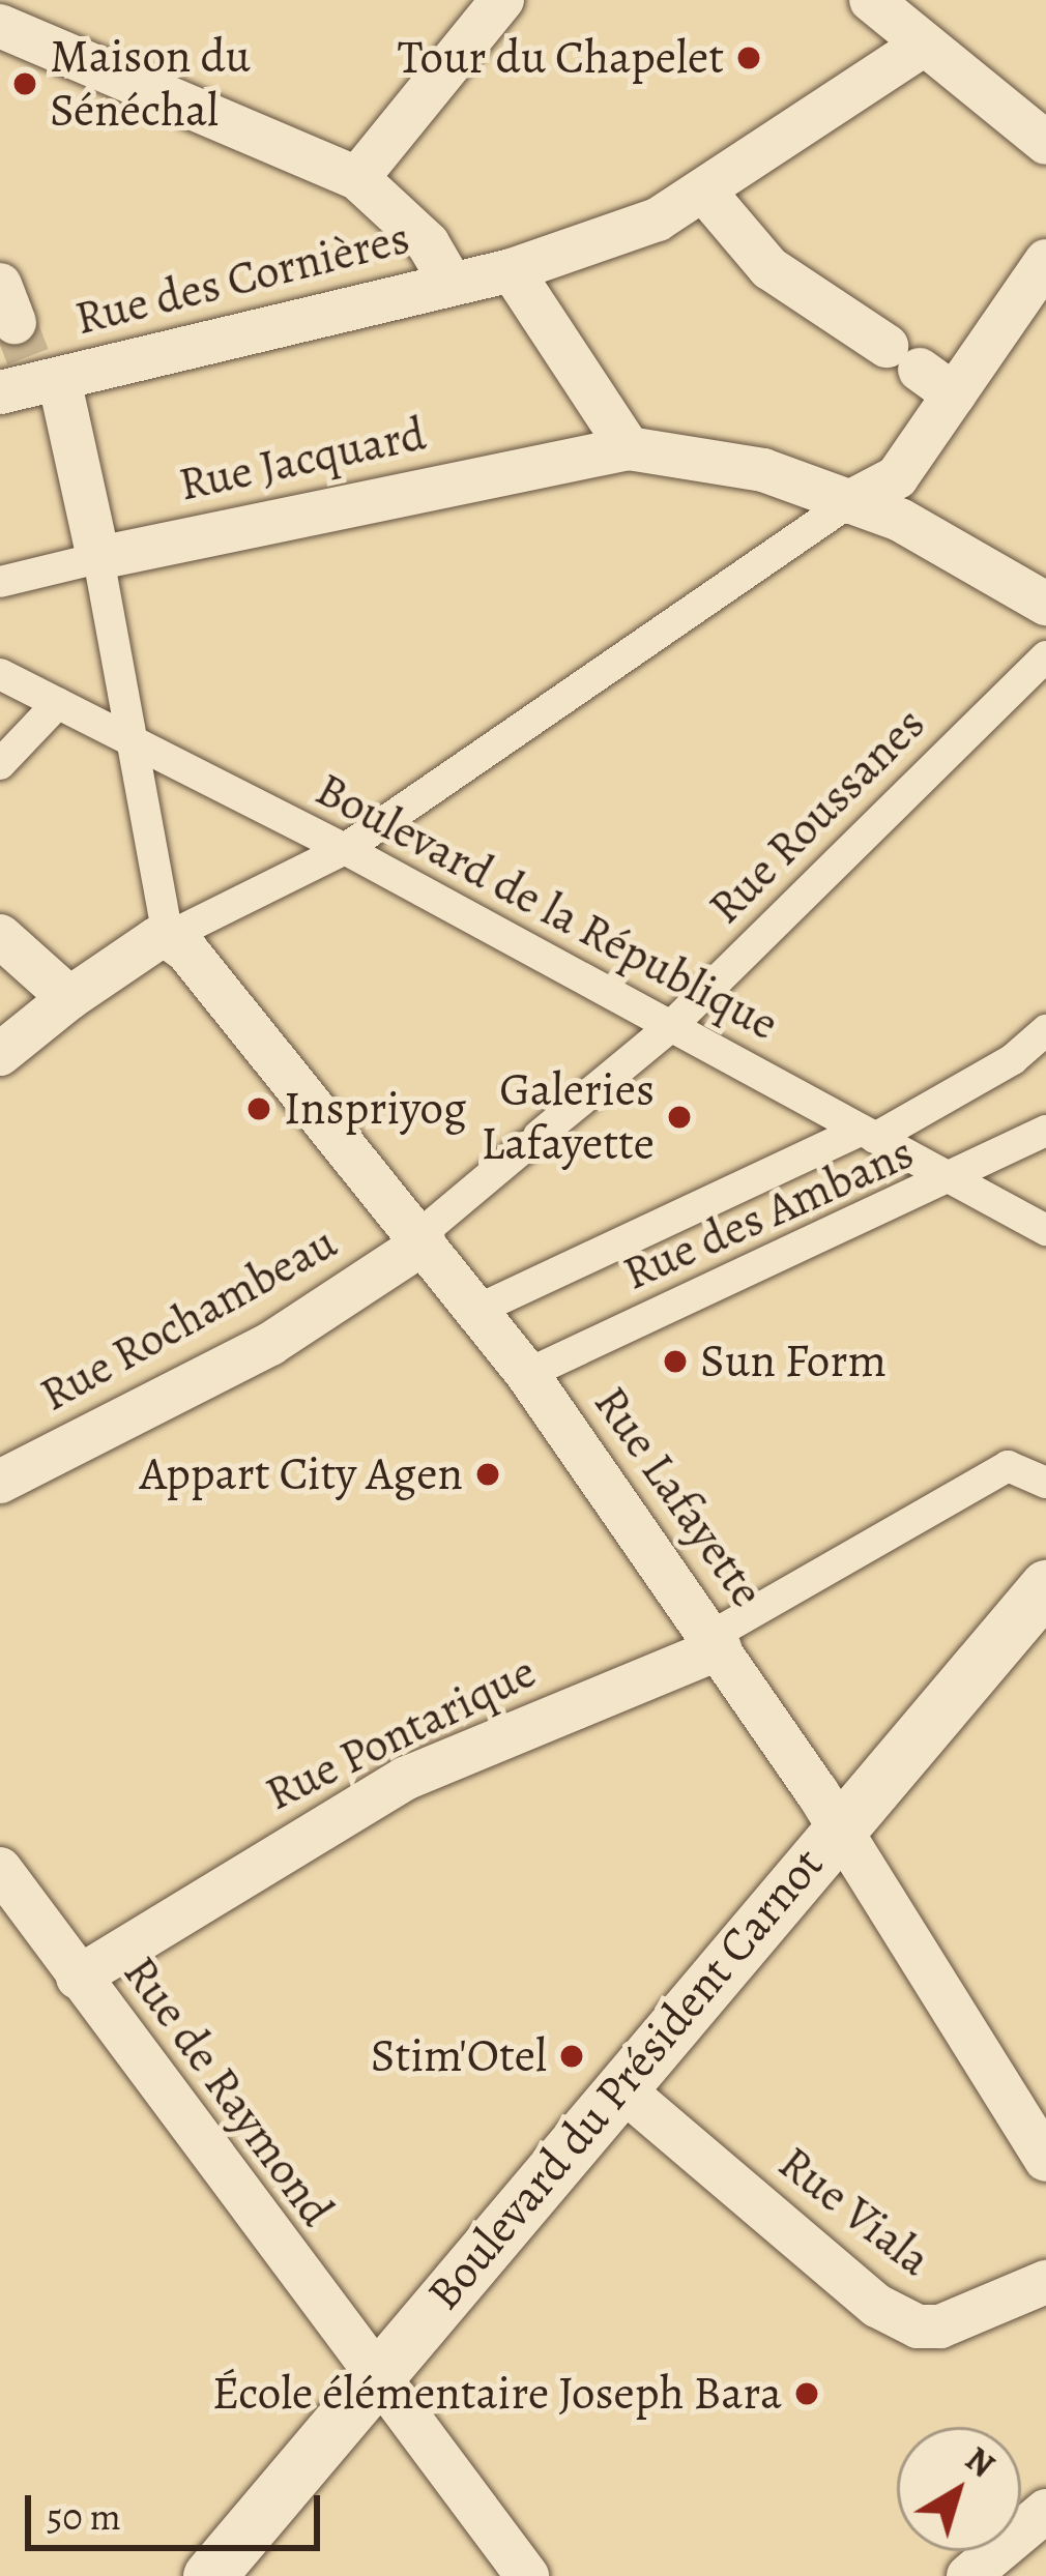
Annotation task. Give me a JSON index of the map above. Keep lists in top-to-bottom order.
{
  "streets": {
    "street": [
      "Rue des Cornières",
      "Rue Jacquard",
      "Rue Roussanes",
      "Boulevard de la République",
      "Rue des Ambans",
      "Rue Rochambeau",
      "Rue Lafayette",
      "Rue Pontarique",
      "Boulevard du Président Carnot",
      "Rue de Raymond",
      "Rue Viala"
    ]
  },
  "crossings": [
    ["Rue Roussanes", "Boulevard de la République"],
    ["Rue Roussanes", "Rue Rochambeau"],
    ["Rue Roussanes", "Rue Lafayette"],
    ["Boulevard de la République", "Rue des Ambans"],
    ["Rue des Ambans", "Rue Lafayette"],
    ["Rue Rochambeau", "Rue Lafayette"],
    ["Rue Lafayette", "Rue Pontarique"],
    ["Rue Lafayette", "Boulevard du Président Carnot"],
    ["Rue Pontarique", "Rue de Raymond"],
    ["Boulevard du Président Carnot", "Rue de Raymond"],
    ["Boulevard du Président Carnot", "Rue Viala"]
  ],
  "places": [
    "Tour du Chapelet",
    "Maison du Sénéchal",
    "Inspriyog",
    "Galeries Lafayette",
    "Sun Form",
    "Appart City Agen",
    "Stim'Otel",
    "École élémentaire Joseph Bara"
  ],
  "scale_bar": "50 m",
  "north": "top right"
}
